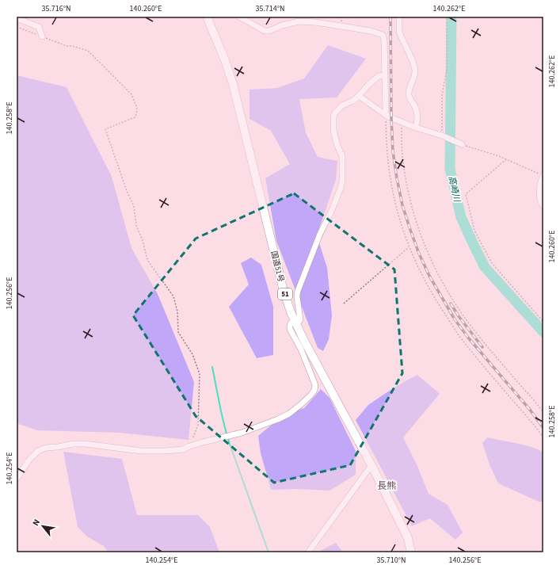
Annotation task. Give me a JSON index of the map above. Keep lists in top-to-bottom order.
{
  "streets": {
    "highway": ["国道51号", "51"]
  },
  "districts": ["長熊"],
  "water": ["高崎川"],
  "north": "top left",
  "coordinates": [
    "35.716°N",
    "140.260°E",
    "35.714°N",
    "140.262°E",
    "140.258°E",
    "140.256°E",
    "140.254°E",
    "35.710°N"
  ]
}
